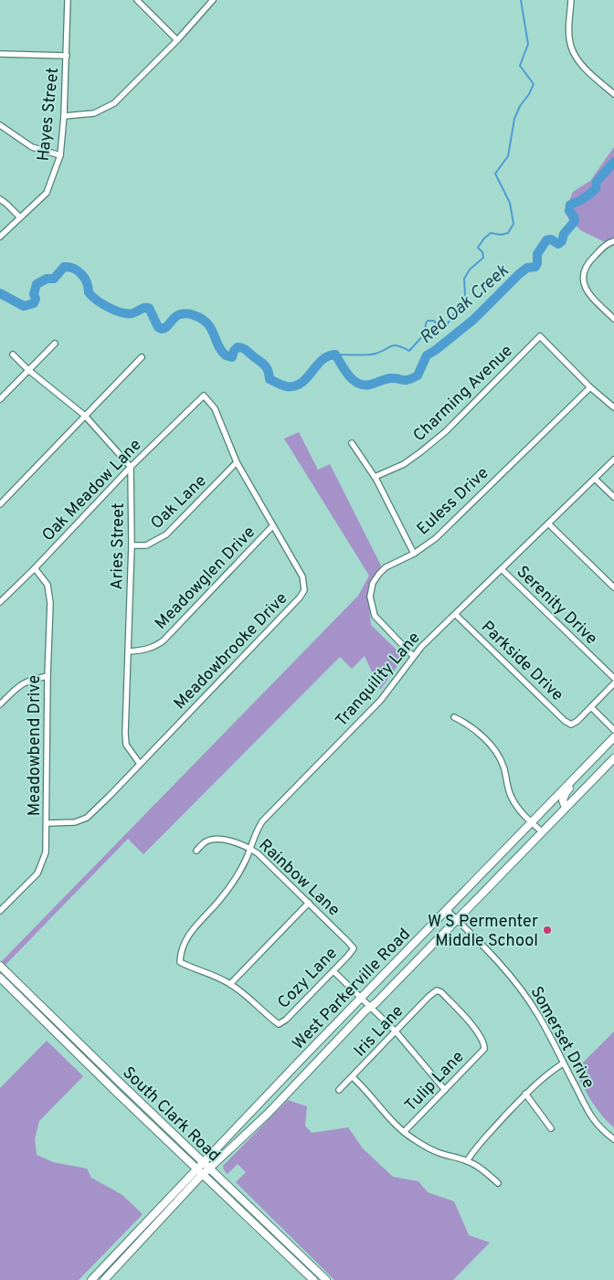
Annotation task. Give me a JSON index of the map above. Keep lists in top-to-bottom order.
{
  "streets": {
    "main road": ["West Parkerville Road", "South Clark Road"],
    "street": [
      "Hayes Street",
      "Charming Avenue",
      "Oak Meadow Lane",
      "Euless Drive",
      "Oak Lane",
      "Aries Street",
      "Meadowglen Drive",
      "Serenity Drive",
      "Meadowbrooke Drive",
      "Parkside Drive",
      "Tranquility Lane",
      "Meadowbend Drive",
      "Rainbow Lane",
      "Cozy Lane",
      "Iris Lane",
      "Somerset Drive",
      "Tulip Lane"
    ]
  },
  "crossings": [
    ["Charming Avenue", "Euless Drive"],
    ["Oak Meadow Lane", "Aries Street"],
    ["Oak Meadow Lane", "Meadowbrooke Drive"],
    ["Oak Meadow Lane", "Meadowbend Drive"],
    ["Euless Drive", "Tranquility Lane"],
    ["Oak Lane", "Aries Street"],
    ["Oak Lane", "Meadowbrooke Drive"],
    ["Aries Street", "Meadowglen Drive"],
    ["Aries Street", "Meadowbrooke Drive"],
    ["Meadowglen Drive", "Meadowbrooke Drive"],
    ["Serenity Drive", "Tranquility Lane"],
    ["Meadowbrooke Drive", "Meadowbend Drive"],
    ["Parkside Drive", "Tranquility Lane"],
    ["Tranquility Lane", "Rainbow Lane"],
    ["Tranquility Lane", "Cozy Lane"],
    ["Rainbow Lane", "Cozy Lane"],
    ["West Parkerville Road", "Somerset Drive"],
    ["West Parkerville Road", "South Clark Road"],
    ["Iris Lane", "Tulip Lane"]
  ],
  "water": ["Red Oak Creek"],
  "places": ["W S Permenter Middle School"]
}
